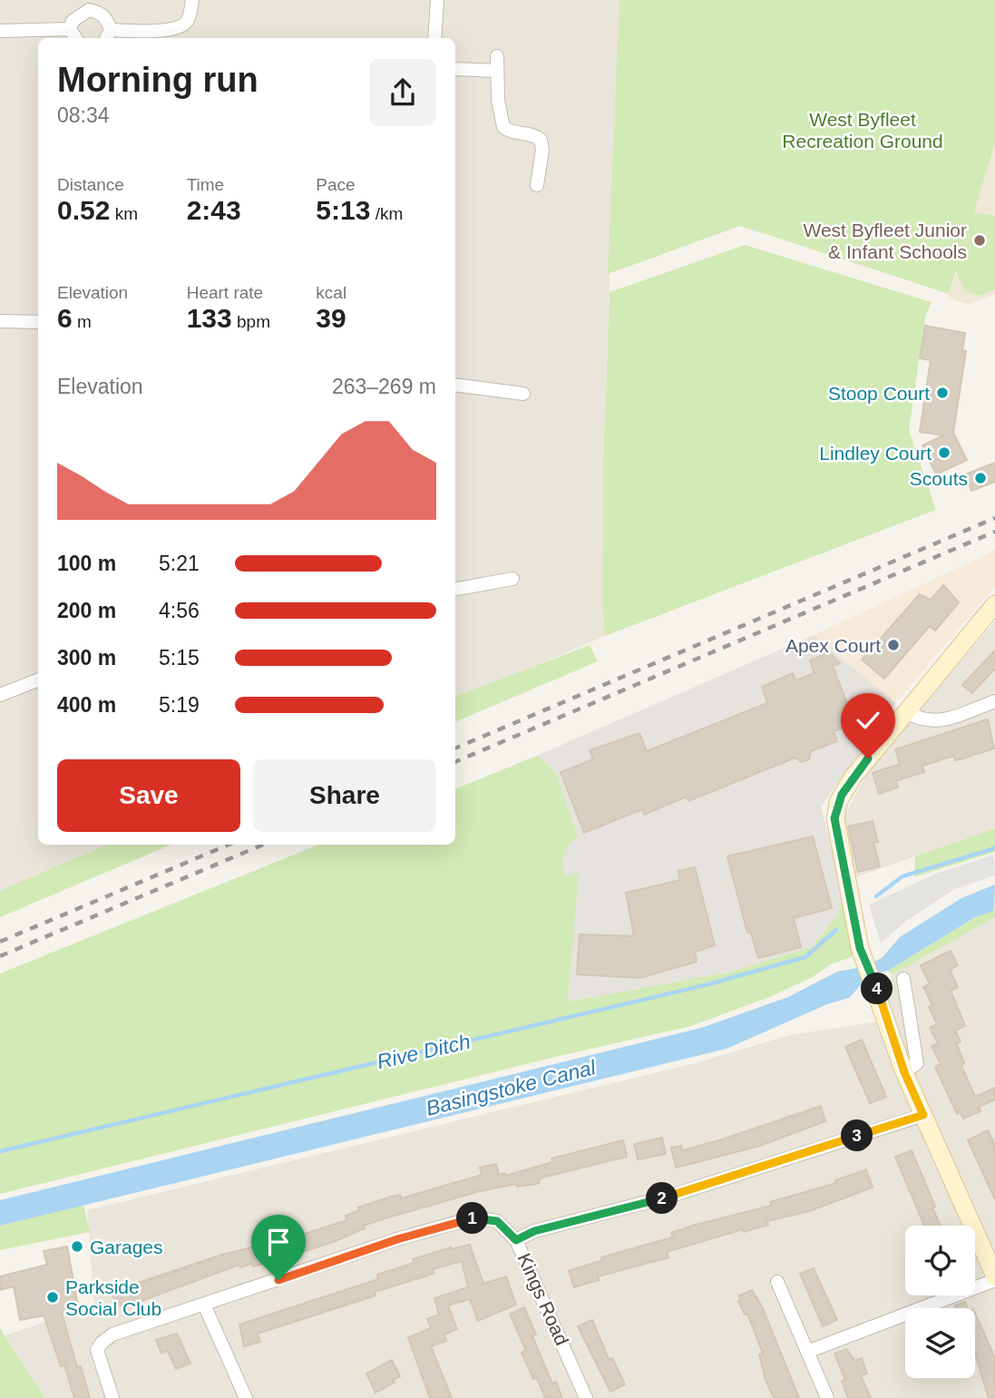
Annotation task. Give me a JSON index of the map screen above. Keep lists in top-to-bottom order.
{
  "streets": {
    "street": ["Kings Road"]
  },
  "water": ["Rive Ditch", "Basingstoke Canal"],
  "parks": ["West Byfleet Recreation Ground"],
  "places": [
    "West Byfleet Junior & Infant Schools",
    "Stoop Court",
    "Lindley Court",
    "Scouts",
    "Apex Court",
    "Garages",
    "Parkside Social Club"
  ],
  "page": {
    "heading": ["Morning run", "08:34"],
    "stats": [
      ["Distance", "0.52 km"],
      ["Time", "2:43"],
      ["Pace", "5:13 /km"],
      ["Elevation", "6 m"],
      ["Heart rate", "133 bpm"],
      ["kcal", "39"]
    ],
    "chart": ["Elevation", "263–269 m"],
    "list": [
      {
        "name": "100 m",
        "note": "5:21"
      },
      {
        "name": "200 m",
        "note": "4:56"
      },
      {
        "name": "300 m",
        "note": "5:15"
      },
      {
        "name": "400 m",
        "note": "5:19"
      }
    ],
    "buttons": ["Save", "Share"],
    "pins": [
      "4",
      "3",
      "2",
      "1"
    ]
  }
}
